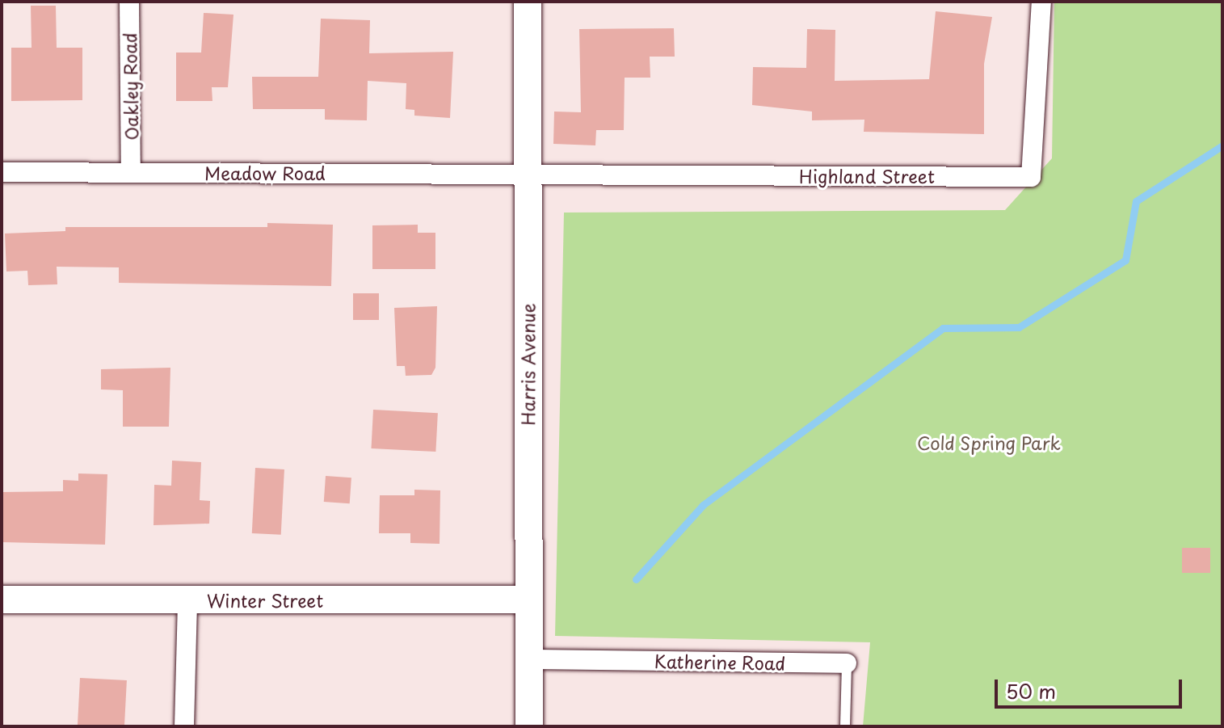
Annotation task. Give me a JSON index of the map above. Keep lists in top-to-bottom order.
{
  "streets": {
    "main road": ["Harris Avenue", "Winter Street"],
    "street": [
      "Oakley Road",
      "Meadow Road",
      "Highland Street",
      "Katherine Road"
    ]
  },
  "crossings": [
    ["Oakley Road", "Meadow Road"],
    ["Meadow Road", "Highland Street"],
    ["Meadow Road", "Harris Avenue"],
    ["Highland Street", "Harris Avenue"],
    ["Harris Avenue", "Winter Street"],
    ["Harris Avenue", "Katherine Road"]
  ],
  "parks": ["Cold Spring Park"],
  "scale_bar": "50 m"
}
